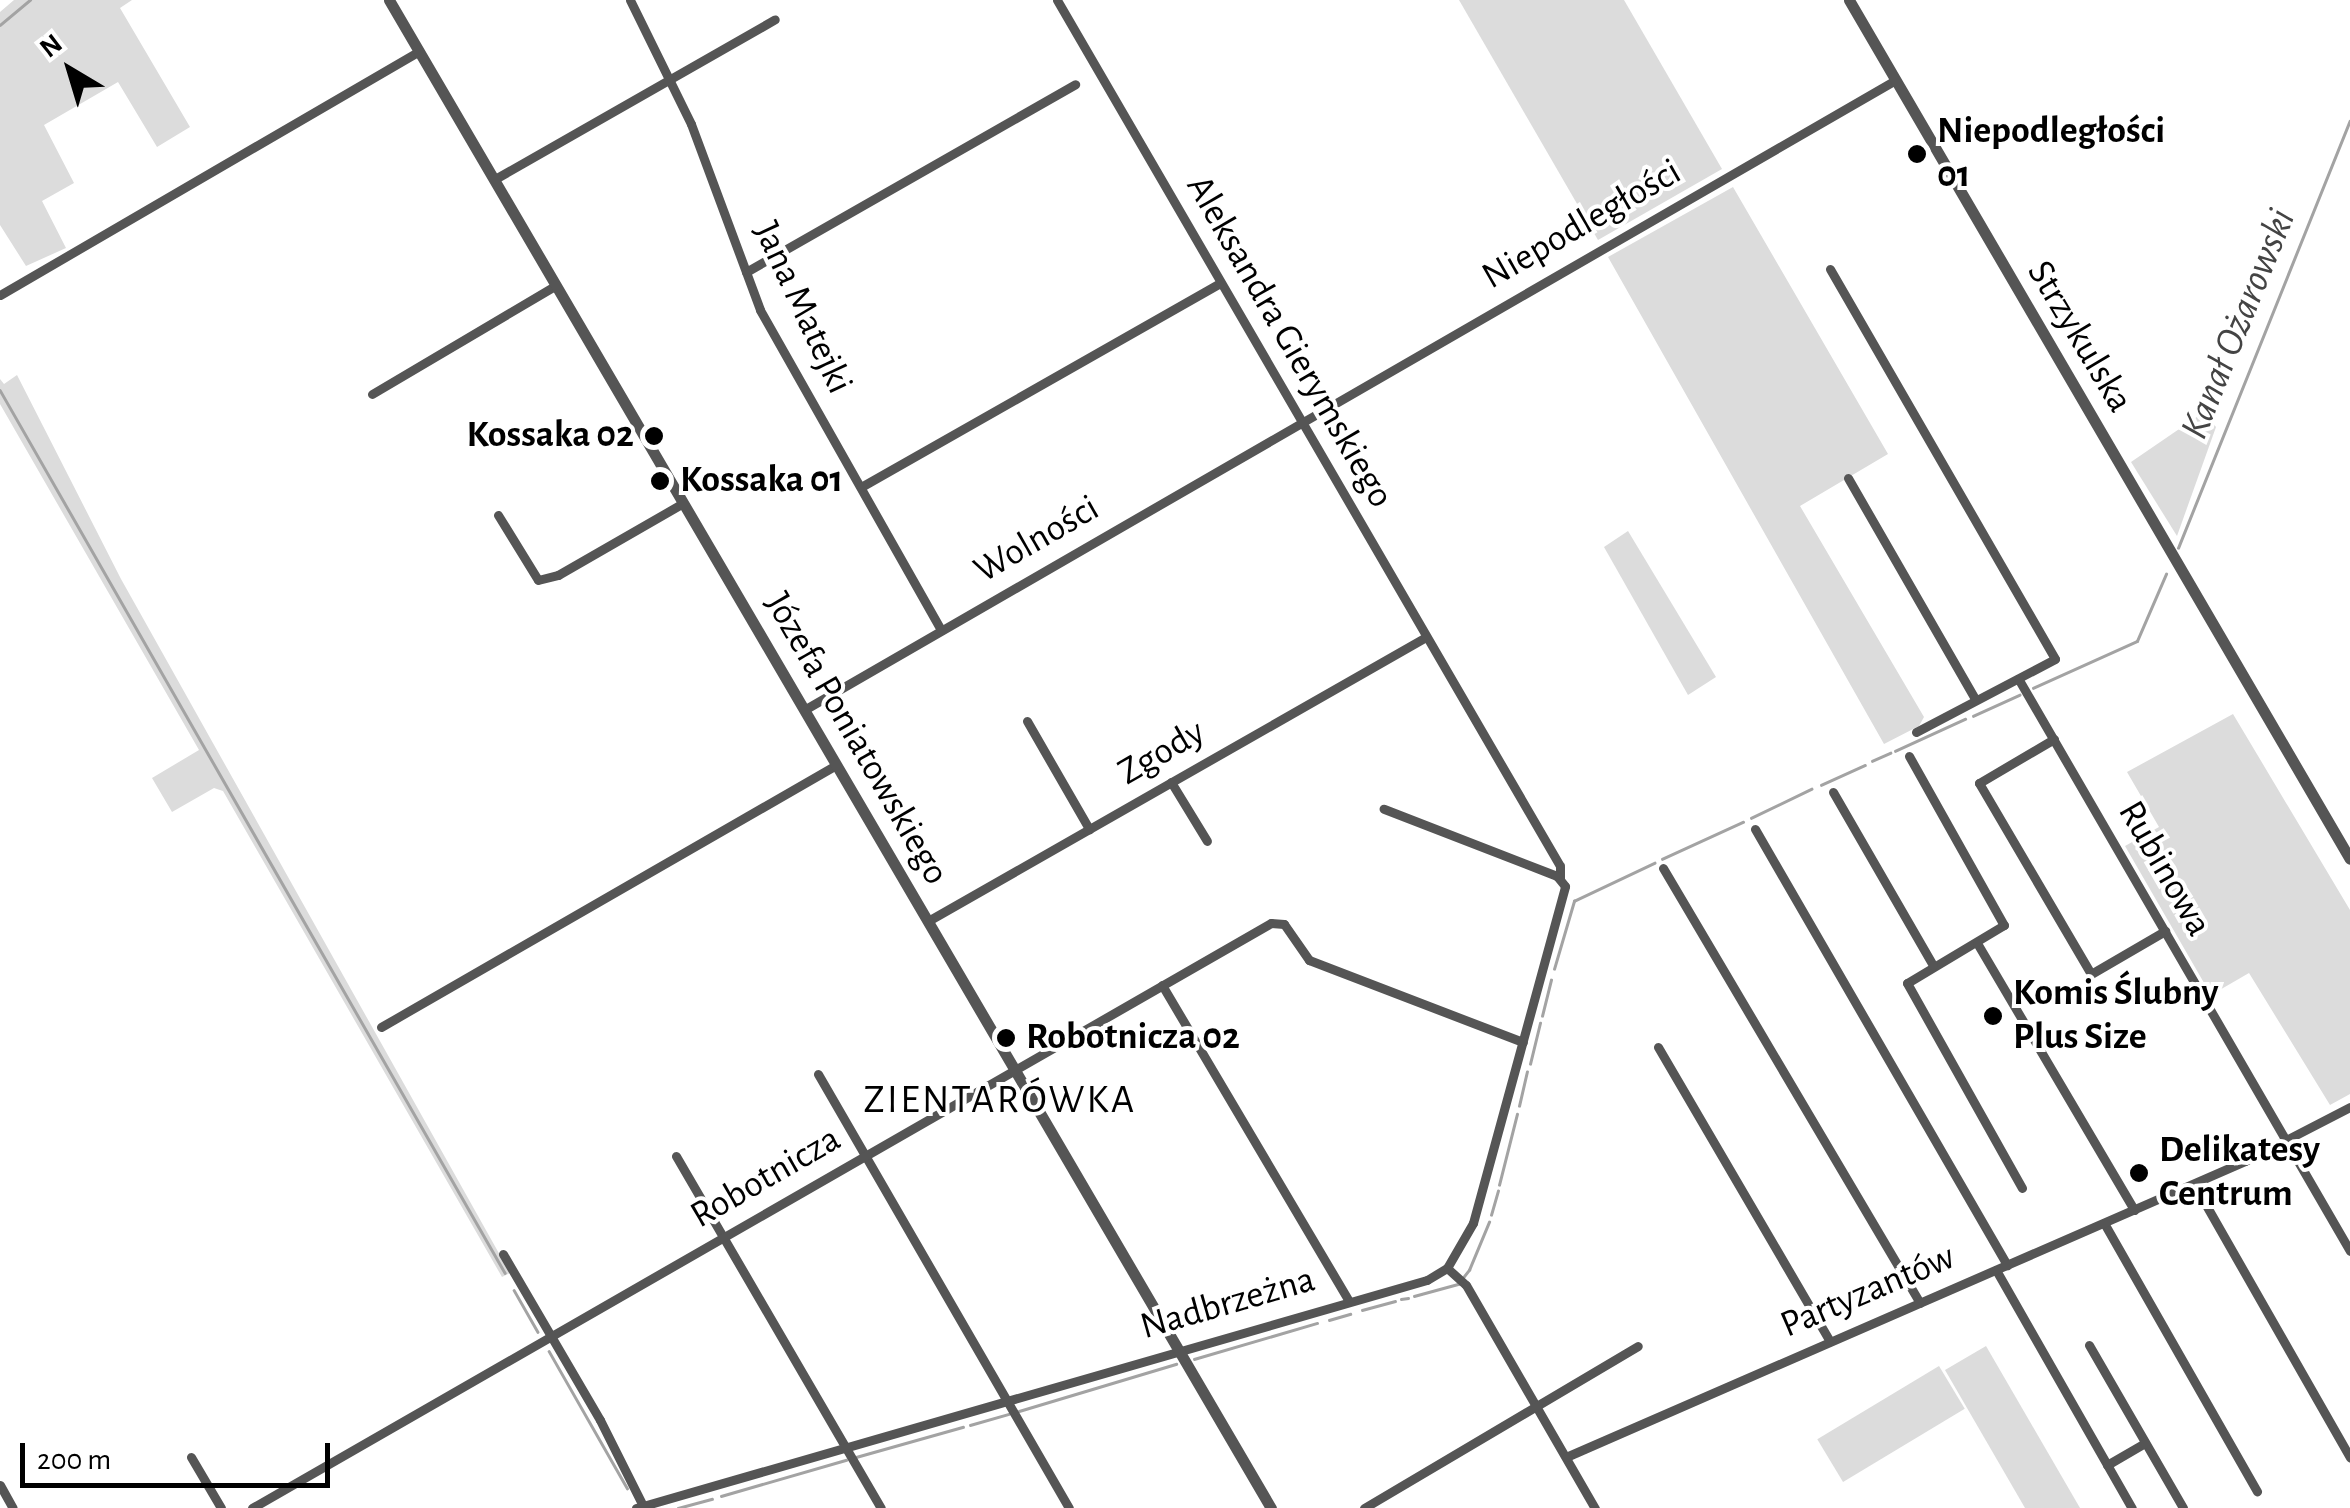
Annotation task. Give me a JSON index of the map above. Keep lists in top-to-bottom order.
{
  "streets": {
    "street": [
      "Niepodległości",
      "Jana Matejki",
      "Strzykulska",
      "Aleksandra Gierymskiego",
      "Wolności",
      "Józefa Poniatowskiego",
      "Zgody",
      "Rubinowa",
      "Robotnicza",
      "Partyzantów",
      "Nadbrzeżna"
    ]
  },
  "crossings": [
    ["Niepodległości", "Strzykulska"],
    ["Niepodległości", "Aleksandra Gierymskiego"],
    ["Niepodległości", "Wolności"],
    ["Jana Matejki", "Wolności"],
    ["Aleksandra Gierymskiego", "Wolności"],
    ["Aleksandra Gierymskiego", "Zgody"],
    ["Wolności", "Józefa Poniatowskiego"],
    ["Józefa Poniatowskiego", "Zgody"],
    ["Józefa Poniatowskiego", "Robotnicza"],
    ["Józefa Poniatowskiego", "Nadbrzeżna"],
    ["Rubinowa", "Partyzantów"]
  ],
  "districts": ["ZIENTARÓWKA"],
  "water": ["Kanał Ożarowski"],
  "places": [
    "Niepodległości 01",
    "Kossaka 02",
    "Kossaka 01",
    "Komis Ślubny Plus Size",
    "Robotnicza 02",
    "Delikatesy Centrum"
  ],
  "scale_bar": "200 m",
  "north": "top left"
}
